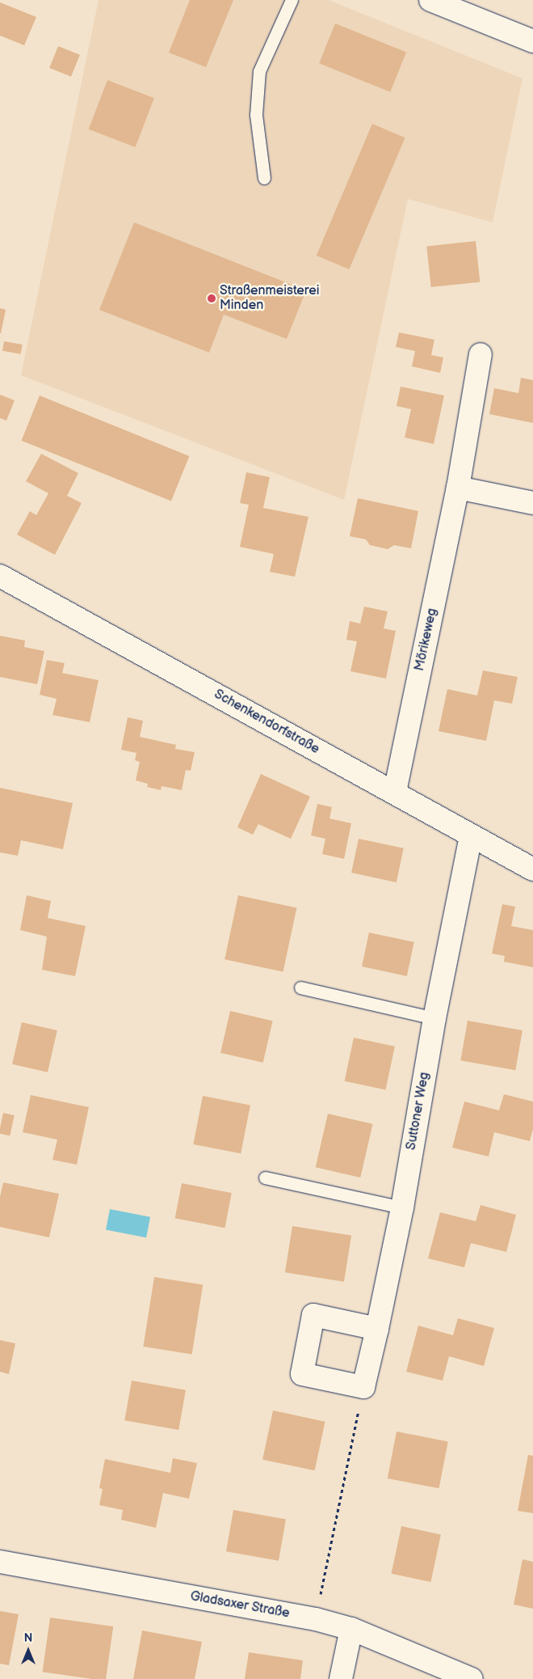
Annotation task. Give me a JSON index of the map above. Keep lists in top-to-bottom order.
{
  "streets": {
    "street": [
      "Mörikeweg",
      "Schenkendorfstraße",
      "Suttoner Weg",
      "Gladsaxer Straße"
    ]
  },
  "crossings": [
    ["Mörikeweg", "Schenkendorfstraße"],
    ["Schenkendorfstraße", "Suttoner Weg"]
  ],
  "places": ["Straßenmeisterei Minden"],
  "north": "top"
}
